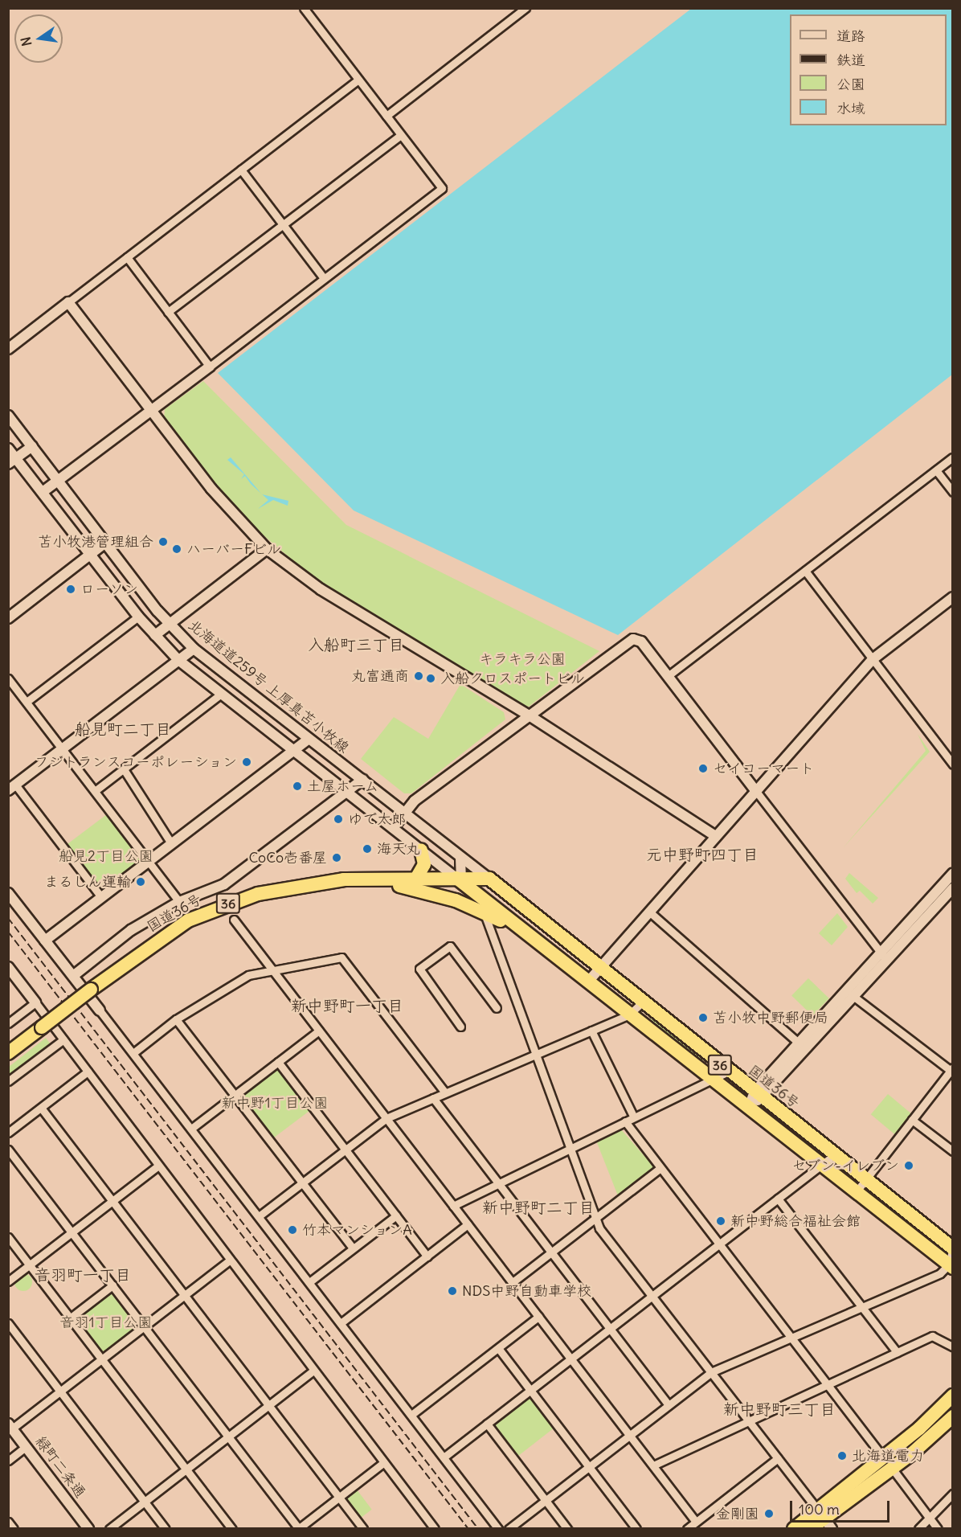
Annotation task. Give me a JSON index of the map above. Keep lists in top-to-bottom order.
{
  "streets": {
    "highway": ["36", "国道36号"],
    "street": ["北海道道259号 上厚真苫小牧線", "緑町二条通"]
  },
  "crossings": [
    ["北海道道259号 上厚真苫小牧線", "国道36号"]
  ],
  "districts": [
    "入船町三丁目",
    "船見町二丁目",
    "元中野町四丁目",
    "新中野町一丁目",
    "新中野町二丁目",
    "音羽町一丁目",
    "新中野町三丁目"
  ],
  "parks": [
    "キラキラ公園",
    "船見2丁目公園",
    "新中野1丁目公園",
    "音羽1丁目公園"
  ],
  "places": [
    "苫小牧港管理組合",
    "ハーバーFビル",
    "ローソン",
    "丸富通商",
    "入船クロスポートビル",
    "フジトランスコーポレーション",
    "セイコーマート",
    "土屋ホーム",
    "ゆで太郎",
    "海天丸",
    "CoCo壱番屋",
    "まるしん運輸",
    "苫小牧中野郵便局",
    "セブン-イレブン",
    "新中野総合福祉会館",
    "竹本マンションA",
    "NDS中野自動車学校",
    "北海道電力",
    "金剛園"
  ],
  "legend": [
    "道路",
    "鉄道",
    "公園",
    "水域"
  ],
  "scale_bar": "100 m",
  "north": "left"
}
